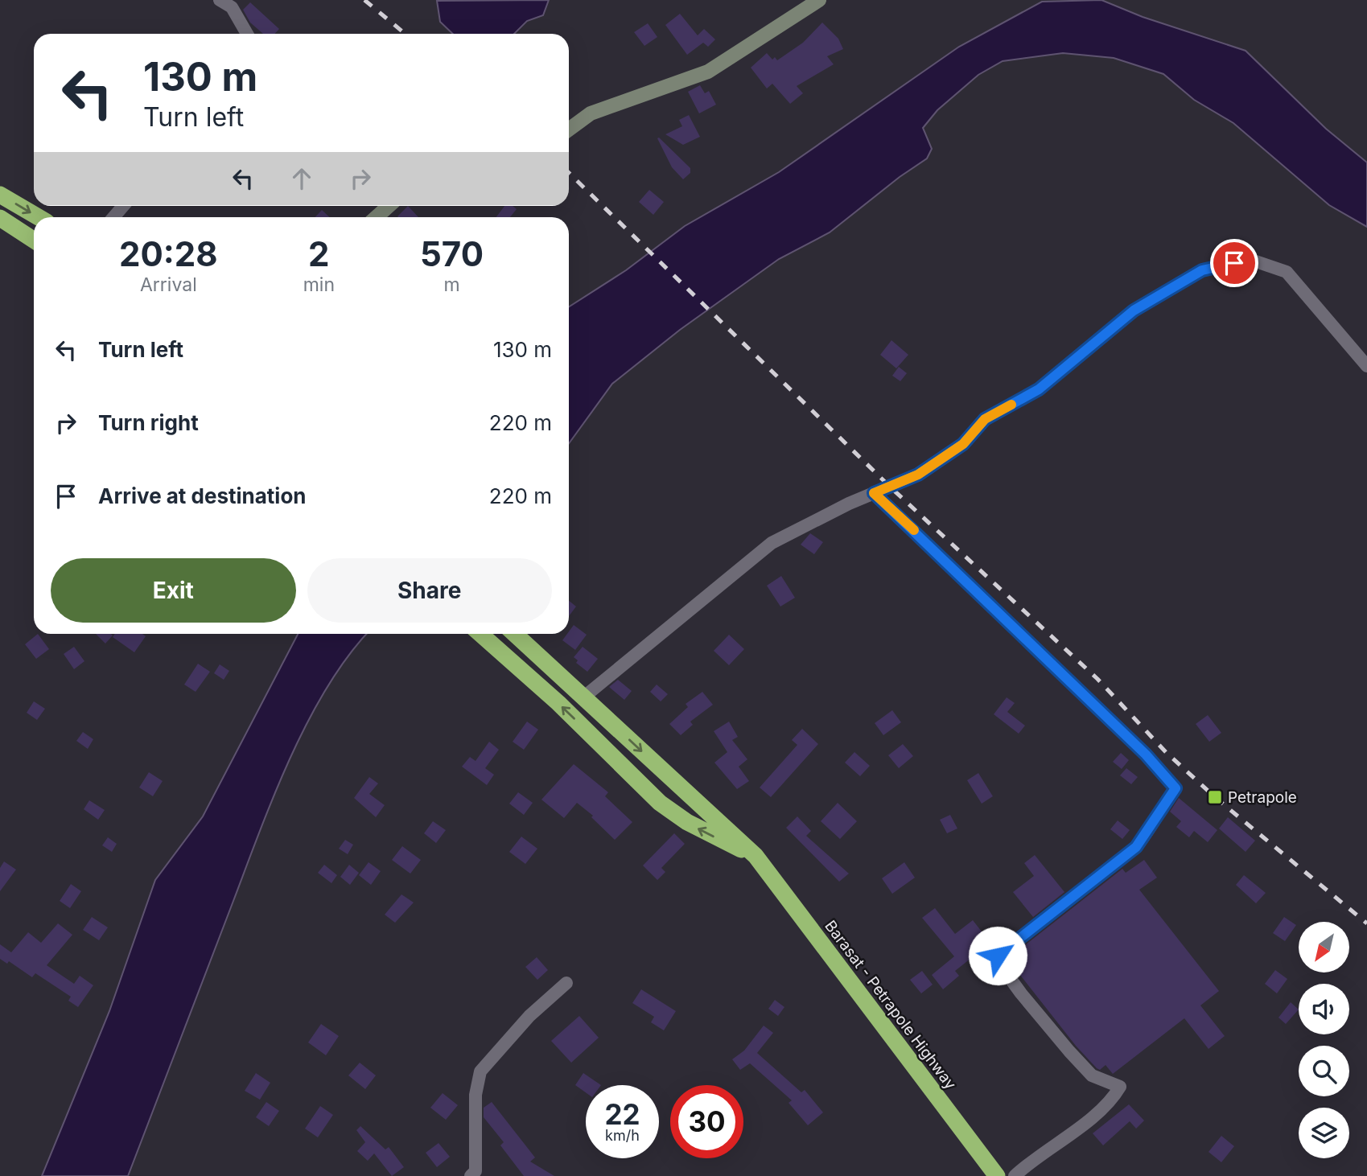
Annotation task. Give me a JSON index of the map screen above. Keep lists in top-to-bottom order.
{
  "streets": {
    "highway": ["Barasat - Petrapole Highway"]
  },
  "places": {
    "transit": ["Petrapole"]
  },
  "north": "bottom left",
  "page": {
    "turn": ["130 m", "Turn left"],
    "eta": [
      "20:28",
      "Arrival",
      "2",
      "min",
      "570",
      "m"
    ],
    "list": [
      {
        "name": "Turn left",
        "value": "130 m"
      },
      {
        "name": "Turn right",
        "value": "220 m"
      },
      {
        "name": "Arrive at destination",
        "value": "220 m"
      }
    ],
    "buttons": ["Exit", "Share"],
    "speed": "22 km/h",
    "limit": "30"
  }
}
